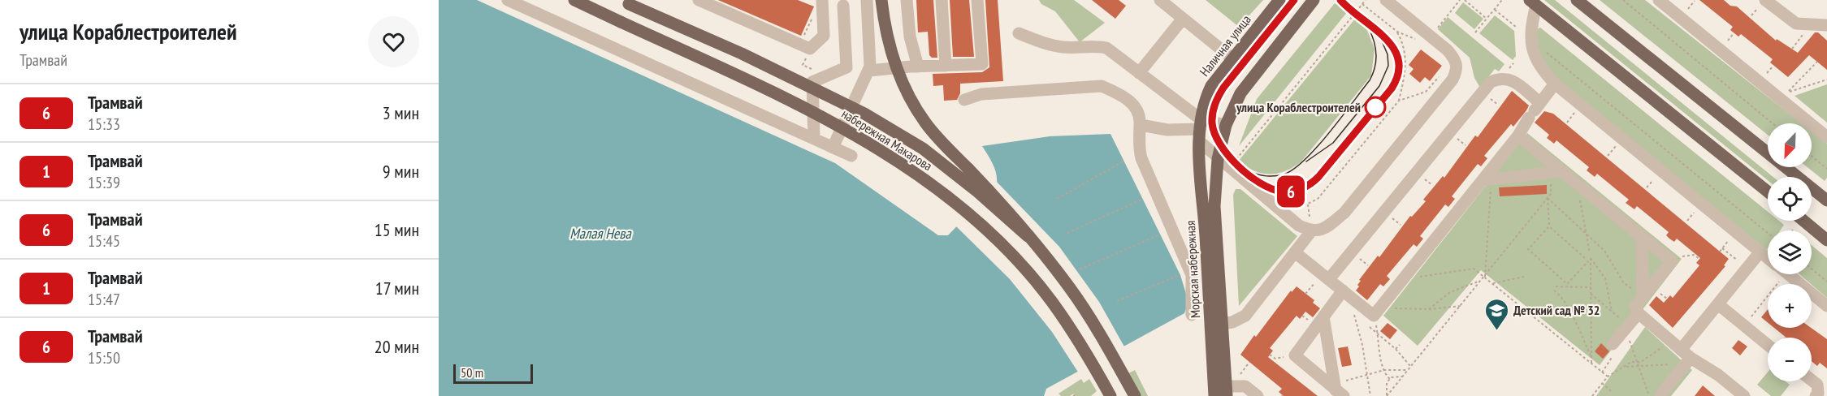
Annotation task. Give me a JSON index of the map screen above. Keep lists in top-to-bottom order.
{
  "streets": {
    "main road": ["Наличная улица", "набережная Макарова", "Морская набережная"]
  },
  "crossings": [
    ["Наличная улица", "Морская набережная"]
  ],
  "water": ["Малая Нева"],
  "places": {
    "other": ["улица Кораблестроителей"],
    "school or university": ["Детский сад № 32"]
  },
  "lines": ["tram line 6"],
  "scale_bar": "50 m",
  "north": "bottom left",
  "page": {
    "heading": ["улица Кораблестроителей", "Трамвай"],
    "on_map": "6",
    "list": [
      {
        "mark": "6",
        "name": "Трамвай",
        "note": "15:33",
        "value": "3 мин"
      },
      {
        "mark": "1",
        "name": "Трамвай",
        "note": "15:39",
        "value": "9 мин"
      },
      {
        "mark": "6",
        "name": "Трамвай",
        "note": "15:45",
        "value": "15 мин"
      },
      {
        "mark": "1",
        "name": "Трамвай",
        "note": "15:47",
        "value": "17 мин"
      },
      {
        "mark": "6",
        "name": "Трамвай",
        "note": "15:50",
        "value": "20 мин"
      }
    ],
    "map_buttons": ["+", "−"],
    "scale": "50 m"
  }
}
